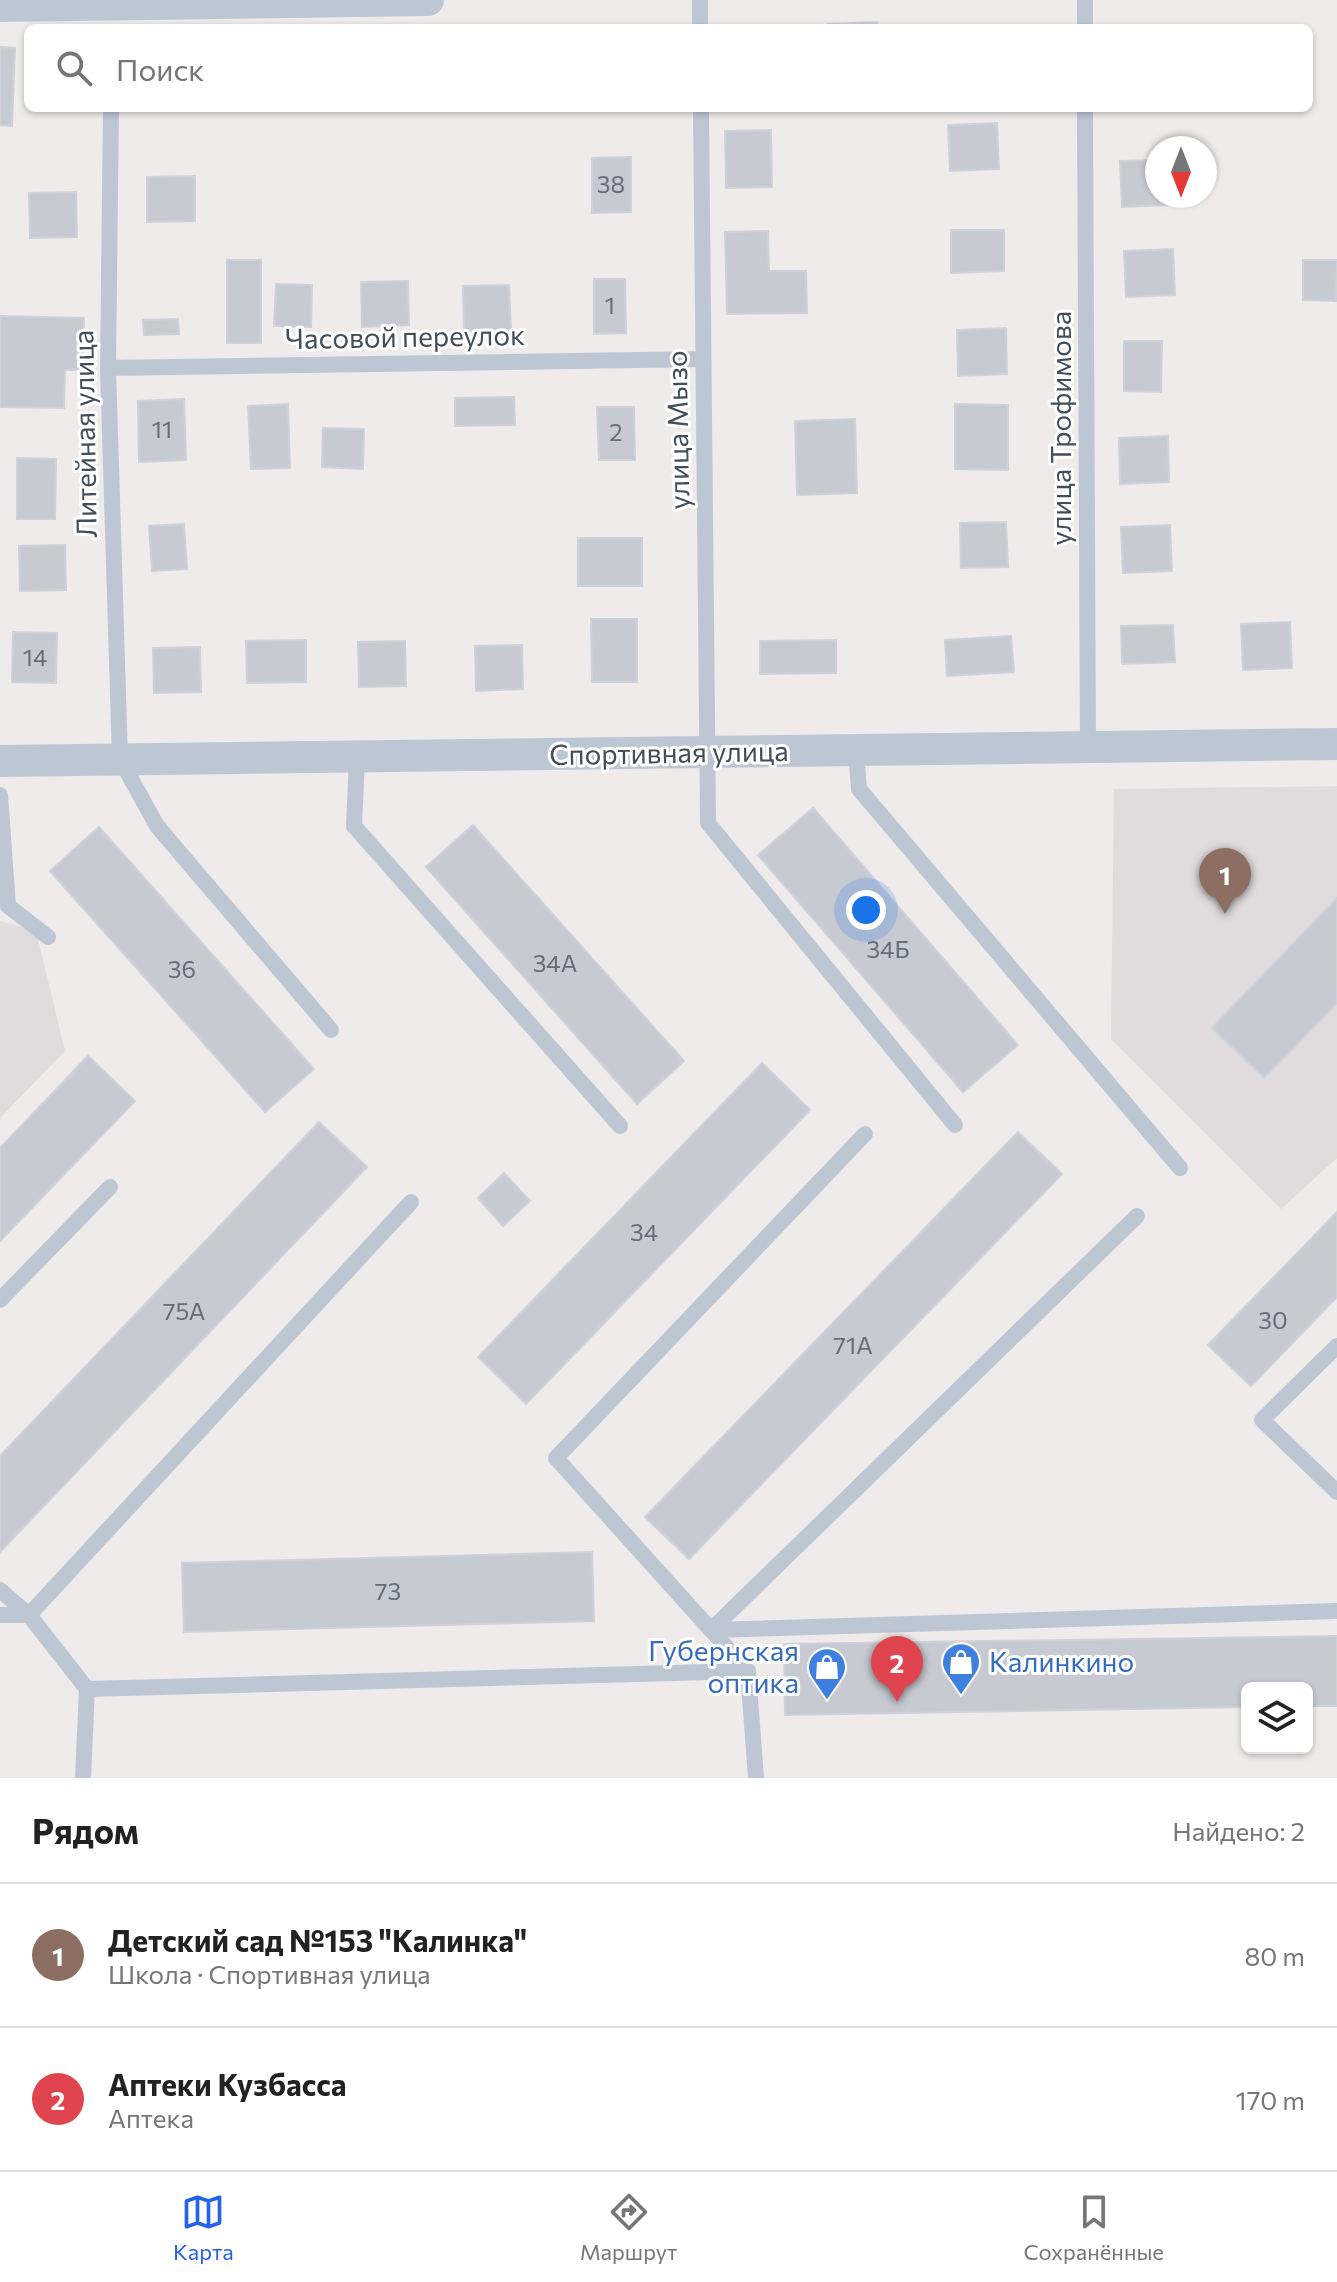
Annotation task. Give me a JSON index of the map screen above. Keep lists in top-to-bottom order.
{
  "streets": {
    "street": ["Спортивная улица"],
    "lane": [
      "Часовой переулок",
      "улица Трофимова",
      "улица Мызо",
      "Литейная улица"
    ]
  },
  "crossings": [
    ["Часовой переулок", "улица Мызо"],
    ["Часовой переулок", "Литейная улица"],
    ["улица Трофимова", "Спортивная улица"],
    ["улица Мызо", "Спортивная улица"],
    ["Литейная улица", "Спортивная улица"]
  ],
  "places": {
    "shop": ["Калинкино", "Губернская оптика"]
  },
  "house_numbers": [
    "38",
    "1",
    "11",
    "2",
    "14",
    "34Б",
    "34А",
    "36",
    "34",
    "75А",
    "30",
    "71А",
    "73"
  ],
  "north": "bottom",
  "page": {
    "search": "Поиск",
    "pins": ["1", "2"],
    "heading": ["Рядом", "Найдено: 2"],
    "list": [
      {
        "mark": "1",
        "name": "Детский сад №153 \"Калинка\"",
        "note": "Школа · Спортивная улица",
        "value": "80 m"
      },
      {
        "mark": "2",
        "name": "Аптеки Кузбасса",
        "note": "Аптека",
        "value": "170 m"
      }
    ],
    "nav": ["Карта", "Маршрут", "Сохранённые"]
  }
}
